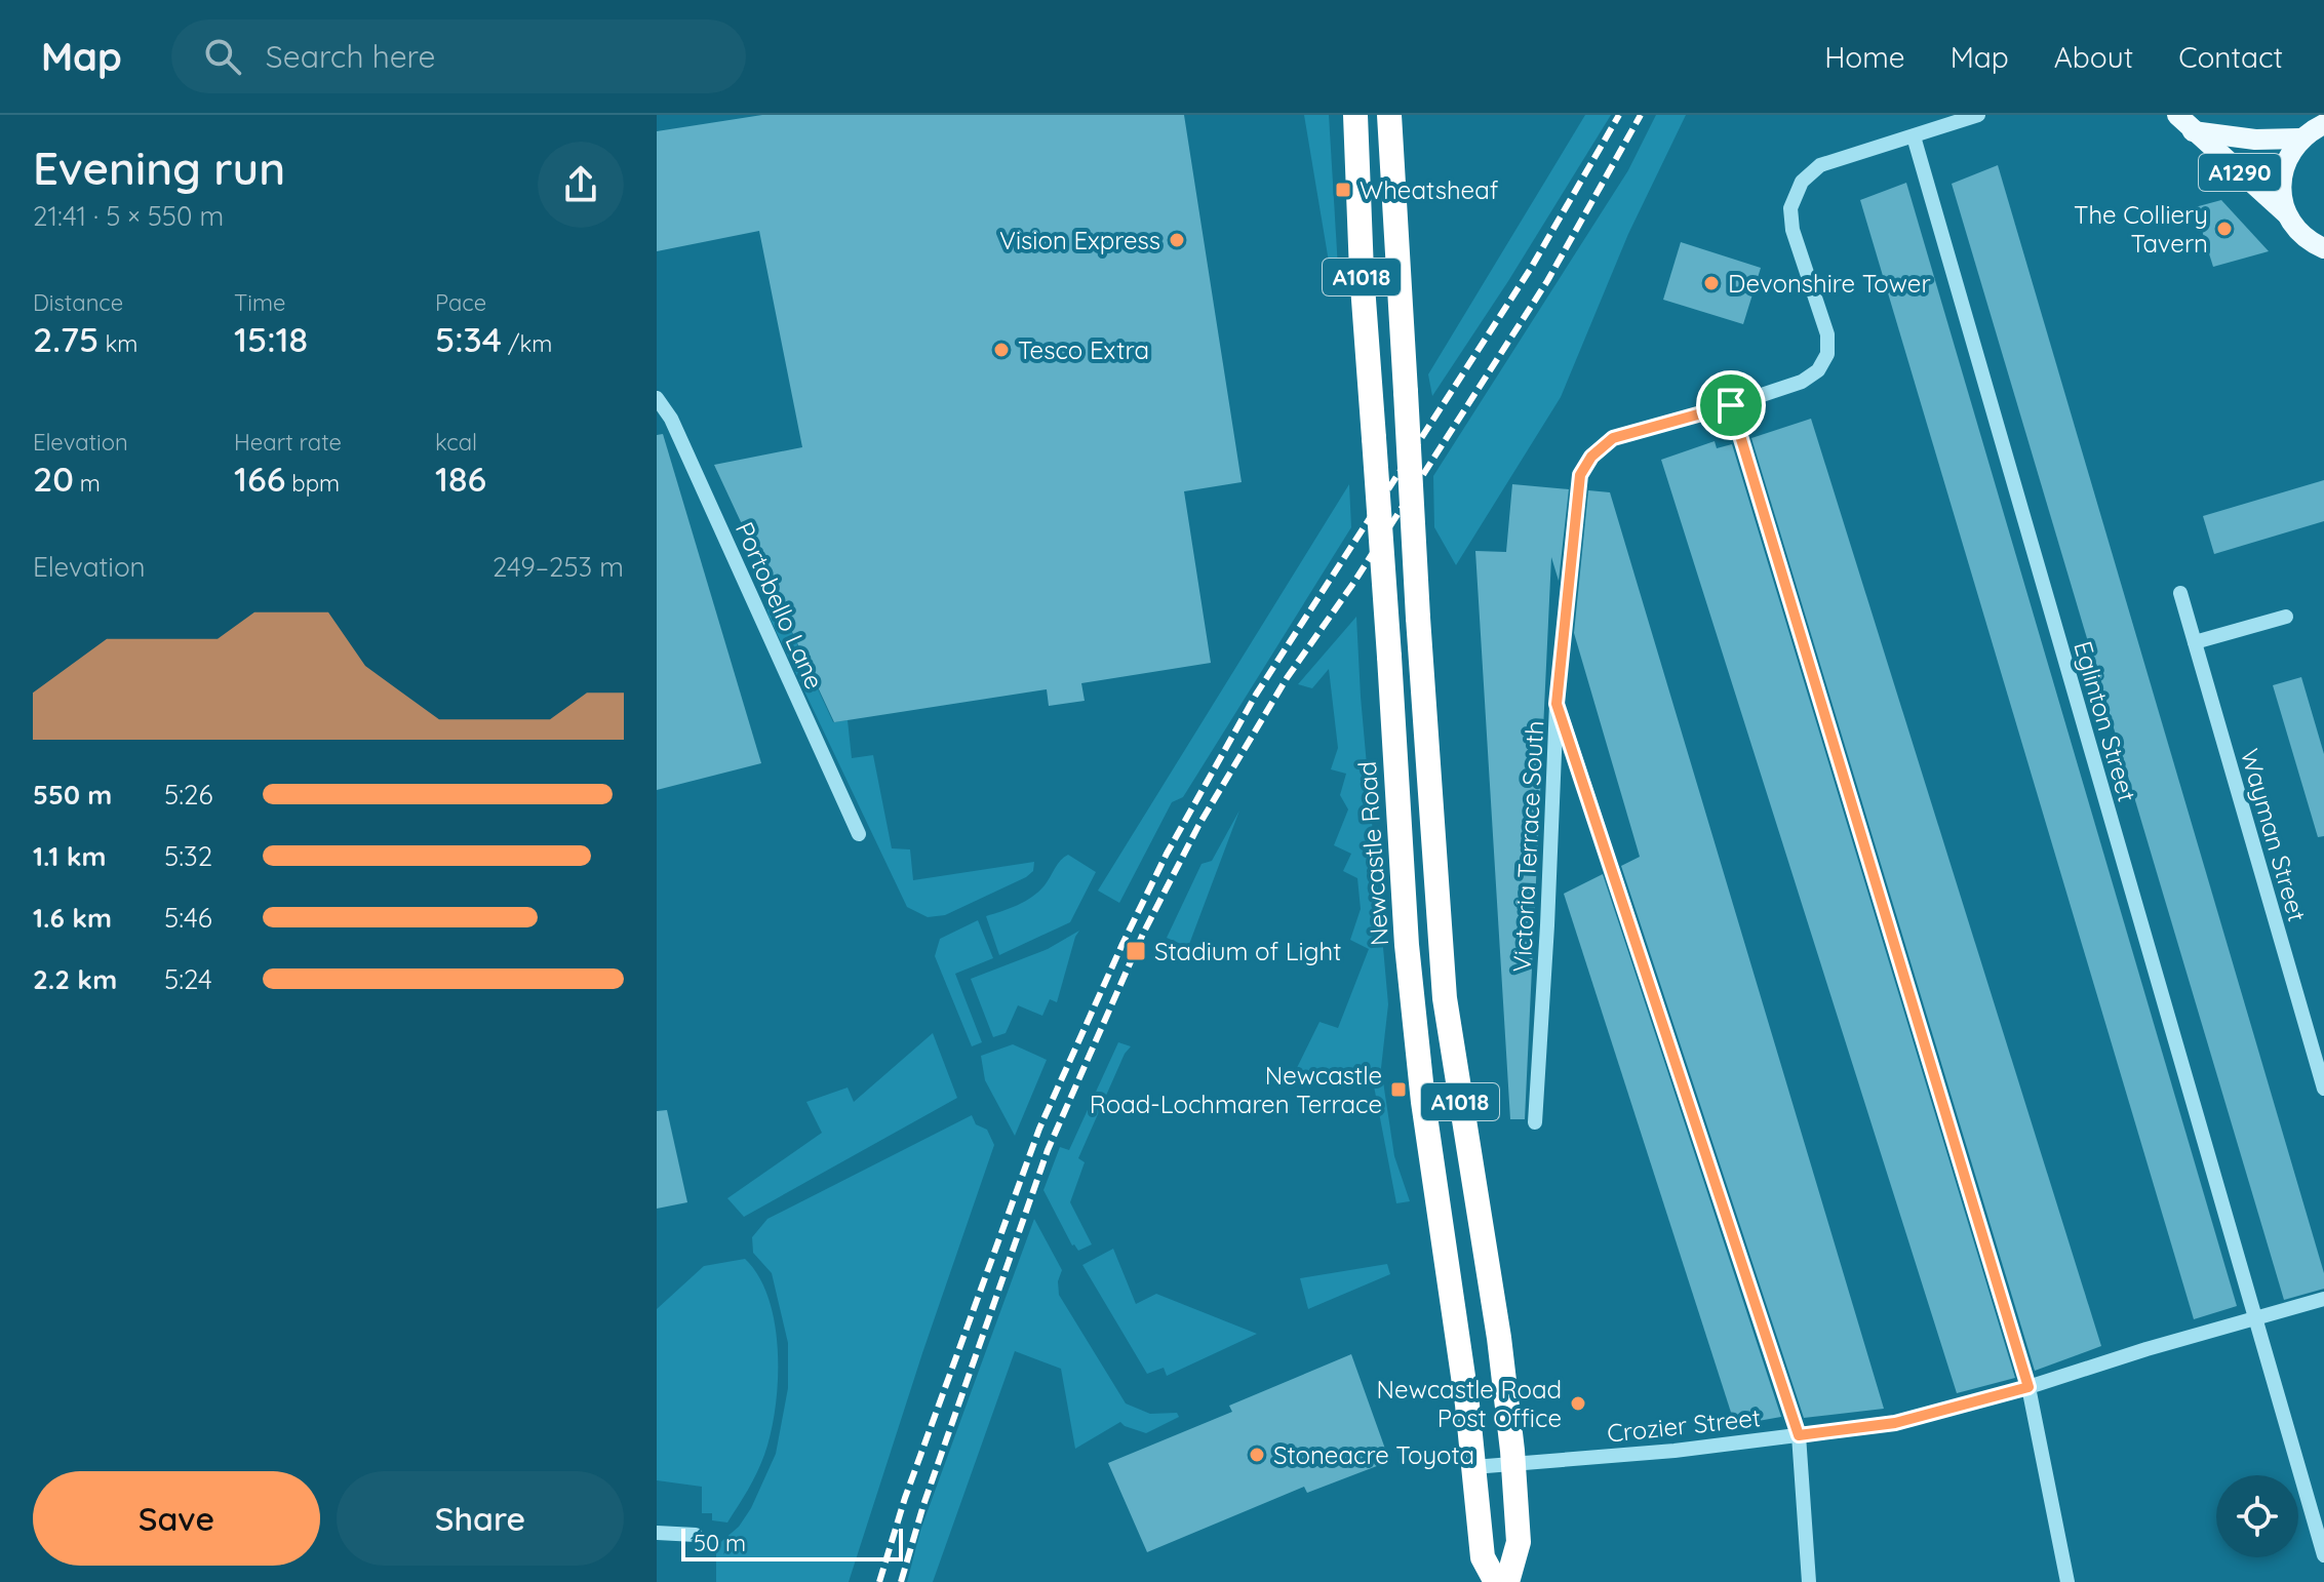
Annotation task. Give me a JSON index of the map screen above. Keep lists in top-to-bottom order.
{
  "streets": {
    "highway": ["A1018", "Newcastle Road"],
    "main road": ["A1290"],
    "street": [
      "Portobello Lane",
      "Eglinton Street",
      "Wayman Street",
      "Victoria Terrace South",
      "Crozier Street"
    ]
  },
  "crossings": [
    ["A1018", "Crozier Street"],
    ["Eglinton Street", "Crozier Street"],
    ["Newcastle Road", "Crozier Street"]
  ],
  "places": {
    "transit": ["Wheatsheaf", "Stadium of Light", "Newcastle Road-Lochmaren Terrace"],
    "other": [
      "The Colliery Tavern",
      "Vision Express",
      "Devonshire Tower",
      "Tesco Extra",
      "Newcastle Road Post Office",
      "Stoneacre Toyota"
    ]
  },
  "scale_bar": "50 m",
  "page": {
    "header": "Map",
    "search": "Search here",
    "nav": [
      "Home",
      "Map",
      "About",
      "Contact"
    ],
    "heading": ["Evening run", "21:41 · 5 × 550 m"],
    "stats": [
      ["Distance", "2.75 km"],
      ["Time", "15:18"],
      ["Pace", "5:34 /km"],
      ["Elevation", "20 m"],
      ["Heart rate", "166 bpm"],
      ["kcal", "186"]
    ],
    "chart": ["Elevation", "249–253 m"],
    "list": [
      {
        "name": "550 m",
        "note": "5:26"
      },
      {
        "name": "1.1 km",
        "note": "5:32"
      },
      {
        "name": "1.6 km",
        "note": "5:46"
      },
      {
        "name": "2.2 km",
        "note": "5:24"
      }
    ],
    "buttons": ["Save", "Share"],
    "scale": "50 m"
  }
}
